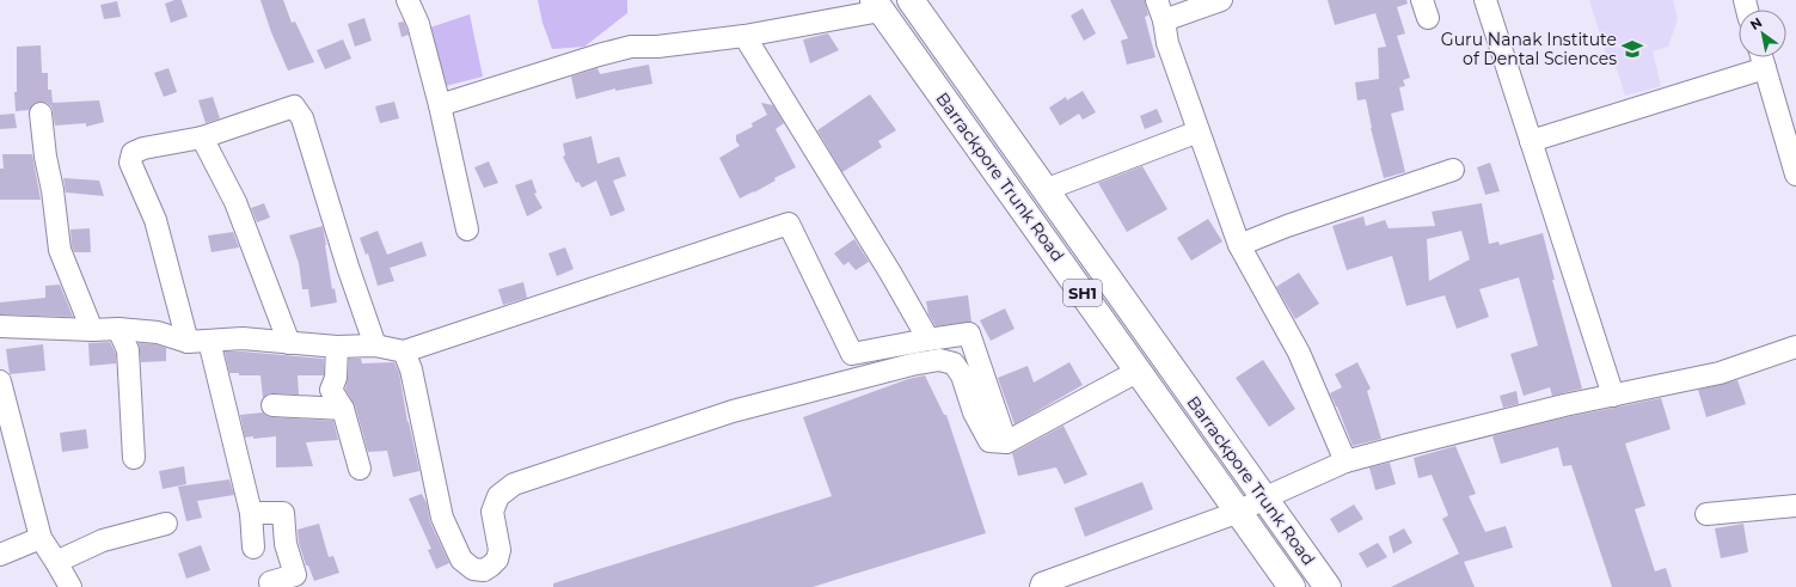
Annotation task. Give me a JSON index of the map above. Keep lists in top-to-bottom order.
{
  "streets": {
    "main road": ["Barrackpore Trunk Road", "SH1"]
  },
  "places": {
    "school or university": ["Guru Nanak Institute of Dental Sciences"]
  },
  "north": "top left"
}
